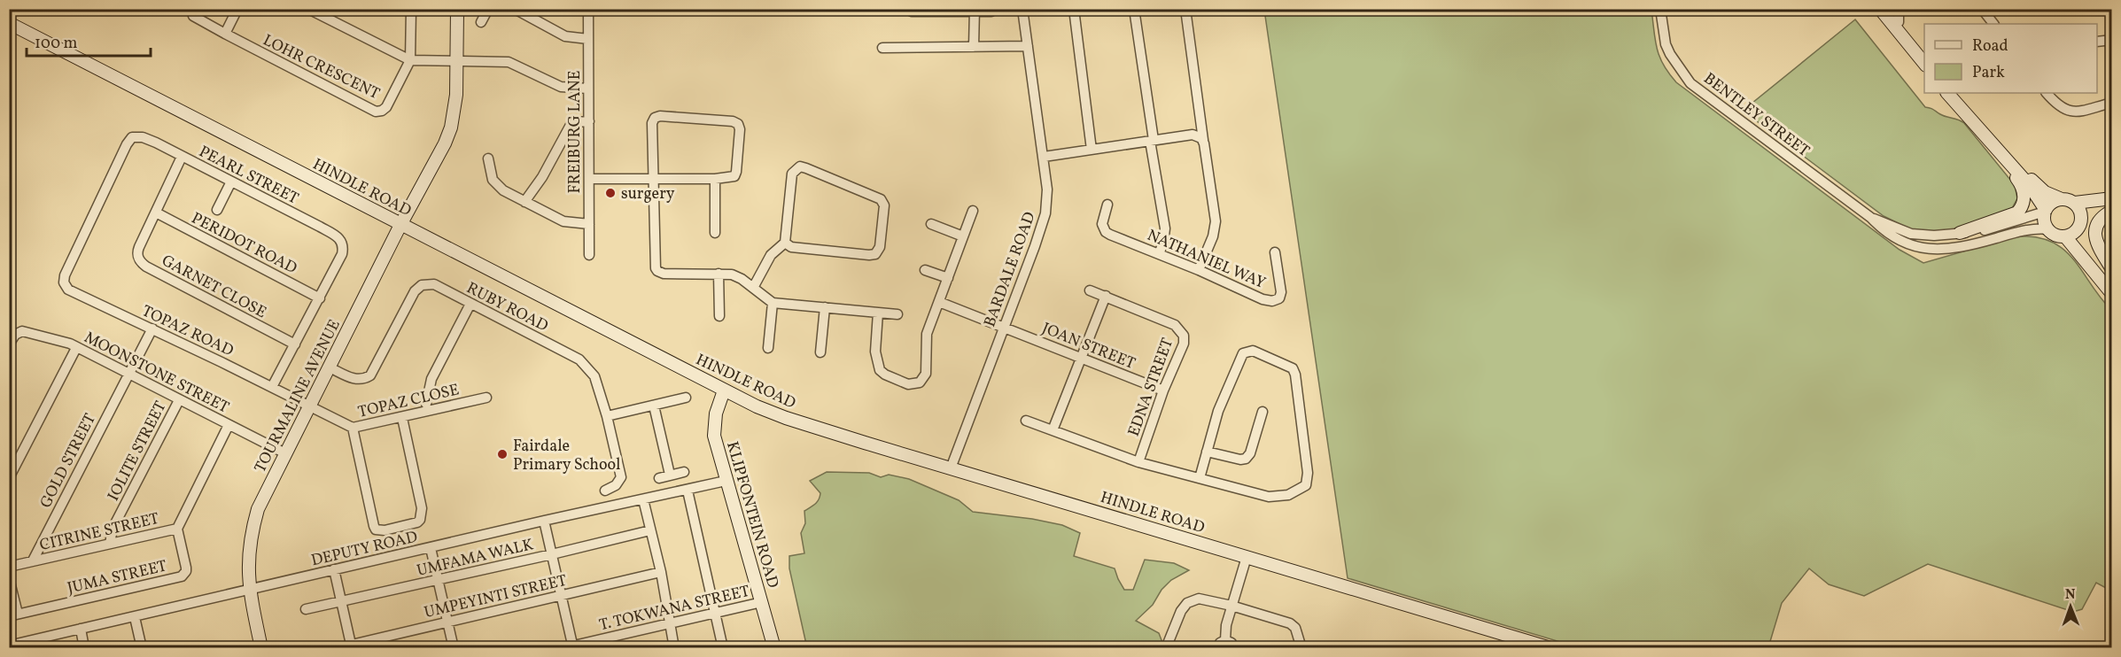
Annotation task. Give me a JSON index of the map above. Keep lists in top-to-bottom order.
{
  "streets": {
    "main road": ["HINDLE ROAD", "TOURMALINE AVENUE", "KLIPFONTEIN ROAD"],
    "street": [
      "LOHR CRESCENT",
      "BENTLEY STREET",
      "FREIBURG LANE",
      "PEARL STREET",
      "PERIDOT ROAD",
      "NATHANIEL WAY",
      "BARDALE ROAD",
      "GARNET CLOSE",
      "RUBY ROAD",
      "TOPAZ ROAD",
      "JOAN STREET",
      "MOONSTONE STREET",
      "EDNA STREET",
      "TOPAZ CLOSE",
      "IOLITE STREET",
      "GOLD STREET",
      "CITRINE STREET",
      "DEPUTY ROAD",
      "UMFAMA WALK",
      "JUMA STREET",
      "UMPEYINTI STREET",
      "T. TOKWANA STREET"
    ]
  },
  "crossings": [
    ["PEARL STREET", "PERIDOT ROAD"],
    ["PEARL STREET", "GARNET CLOSE"],
    ["PEARL STREET", "TOPAZ ROAD"],
    ["HINDLE ROAD", "BARDALE ROAD"],
    ["HINDLE ROAD", "TOURMALINE AVENUE"],
    ["HINDLE ROAD", "KLIPFONTEIN ROAD"],
    ["PERIDOT ROAD", "GARNET CLOSE"],
    ["BARDALE ROAD", "JOAN STREET"],
    ["RUBY ROAD", "TOURMALINE AVENUE"],
    ["TOPAZ ROAD", "TOURMALINE AVENUE"],
    ["TOPAZ ROAD", "TOPAZ CLOSE"],
    ["TOPAZ ROAD", "GOLD STREET"],
    ["JOAN STREET", "EDNA STREET"],
    ["MOONSTONE STREET", "TOURMALINE AVENUE"],
    ["MOONSTONE STREET", "IOLITE STREET"],
    ["MOONSTONE STREET", "GOLD STREET"],
    ["MOONSTONE STREET", "CITRINE STREET"],
    ["TOURMALINE AVENUE", "TOPAZ CLOSE"],
    ["TOURMALINE AVENUE", "DEPUTY ROAD"],
    ["IOLITE STREET", "CITRINE STREET"],
    ["GOLD STREET", "CITRINE STREET"],
    ["KLIPFONTEIN ROAD", "DEPUTY ROAD"],
    ["KLIPFONTEIN ROAD", "T. TOKWANA STREET"],
    ["CITRINE STREET", "JUMA STREET"]
  ],
  "places": ["surgery", "Fairdale Primary School"],
  "legend": ["Road", "Park"],
  "scale_bar": "100 m",
  "north": "top"
}
